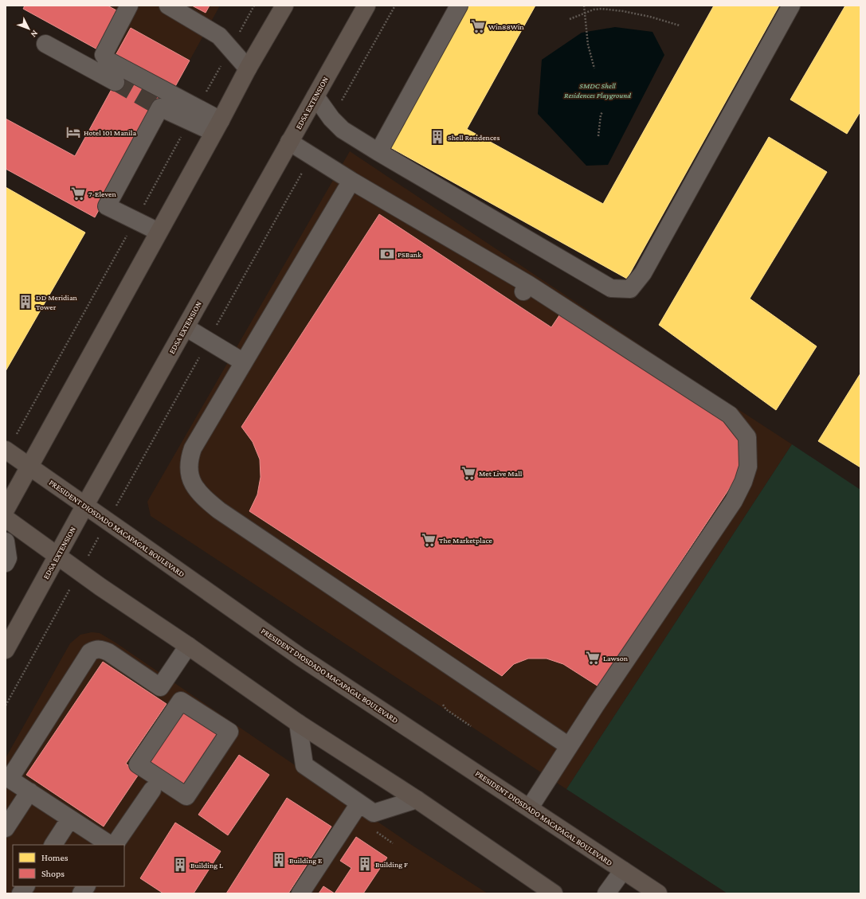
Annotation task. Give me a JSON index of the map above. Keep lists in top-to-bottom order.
{
  "streets": {
    "main road": ["EDSA EXTENSION", "PRESIDENT DIOSDADO MACAPAGAL BOULEVARD"]
  },
  "crossings": [
    ["EDSA EXTENSION", "PRESIDENT DIOSDADO MACAPAGAL BOULEVARD"]
  ],
  "parks": ["SMDC Shell Residences Playground"],
  "places": {
    "supermarket": [
      "Win88Win",
      "7-Eleven",
      "Met Live Mall",
      "The Marketplace",
      "Lawson"
    ],
    "hotel": ["Hotel 101 Manila"],
    "building": [
      "Shell Residences",
      "DD Meridian Tower",
      "Building E",
      "Building F",
      "Building L"
    ],
    "bank": ["PSBank"]
  },
  "legend": ["Homes", "Shops"],
  "north": "bottom right"
}
